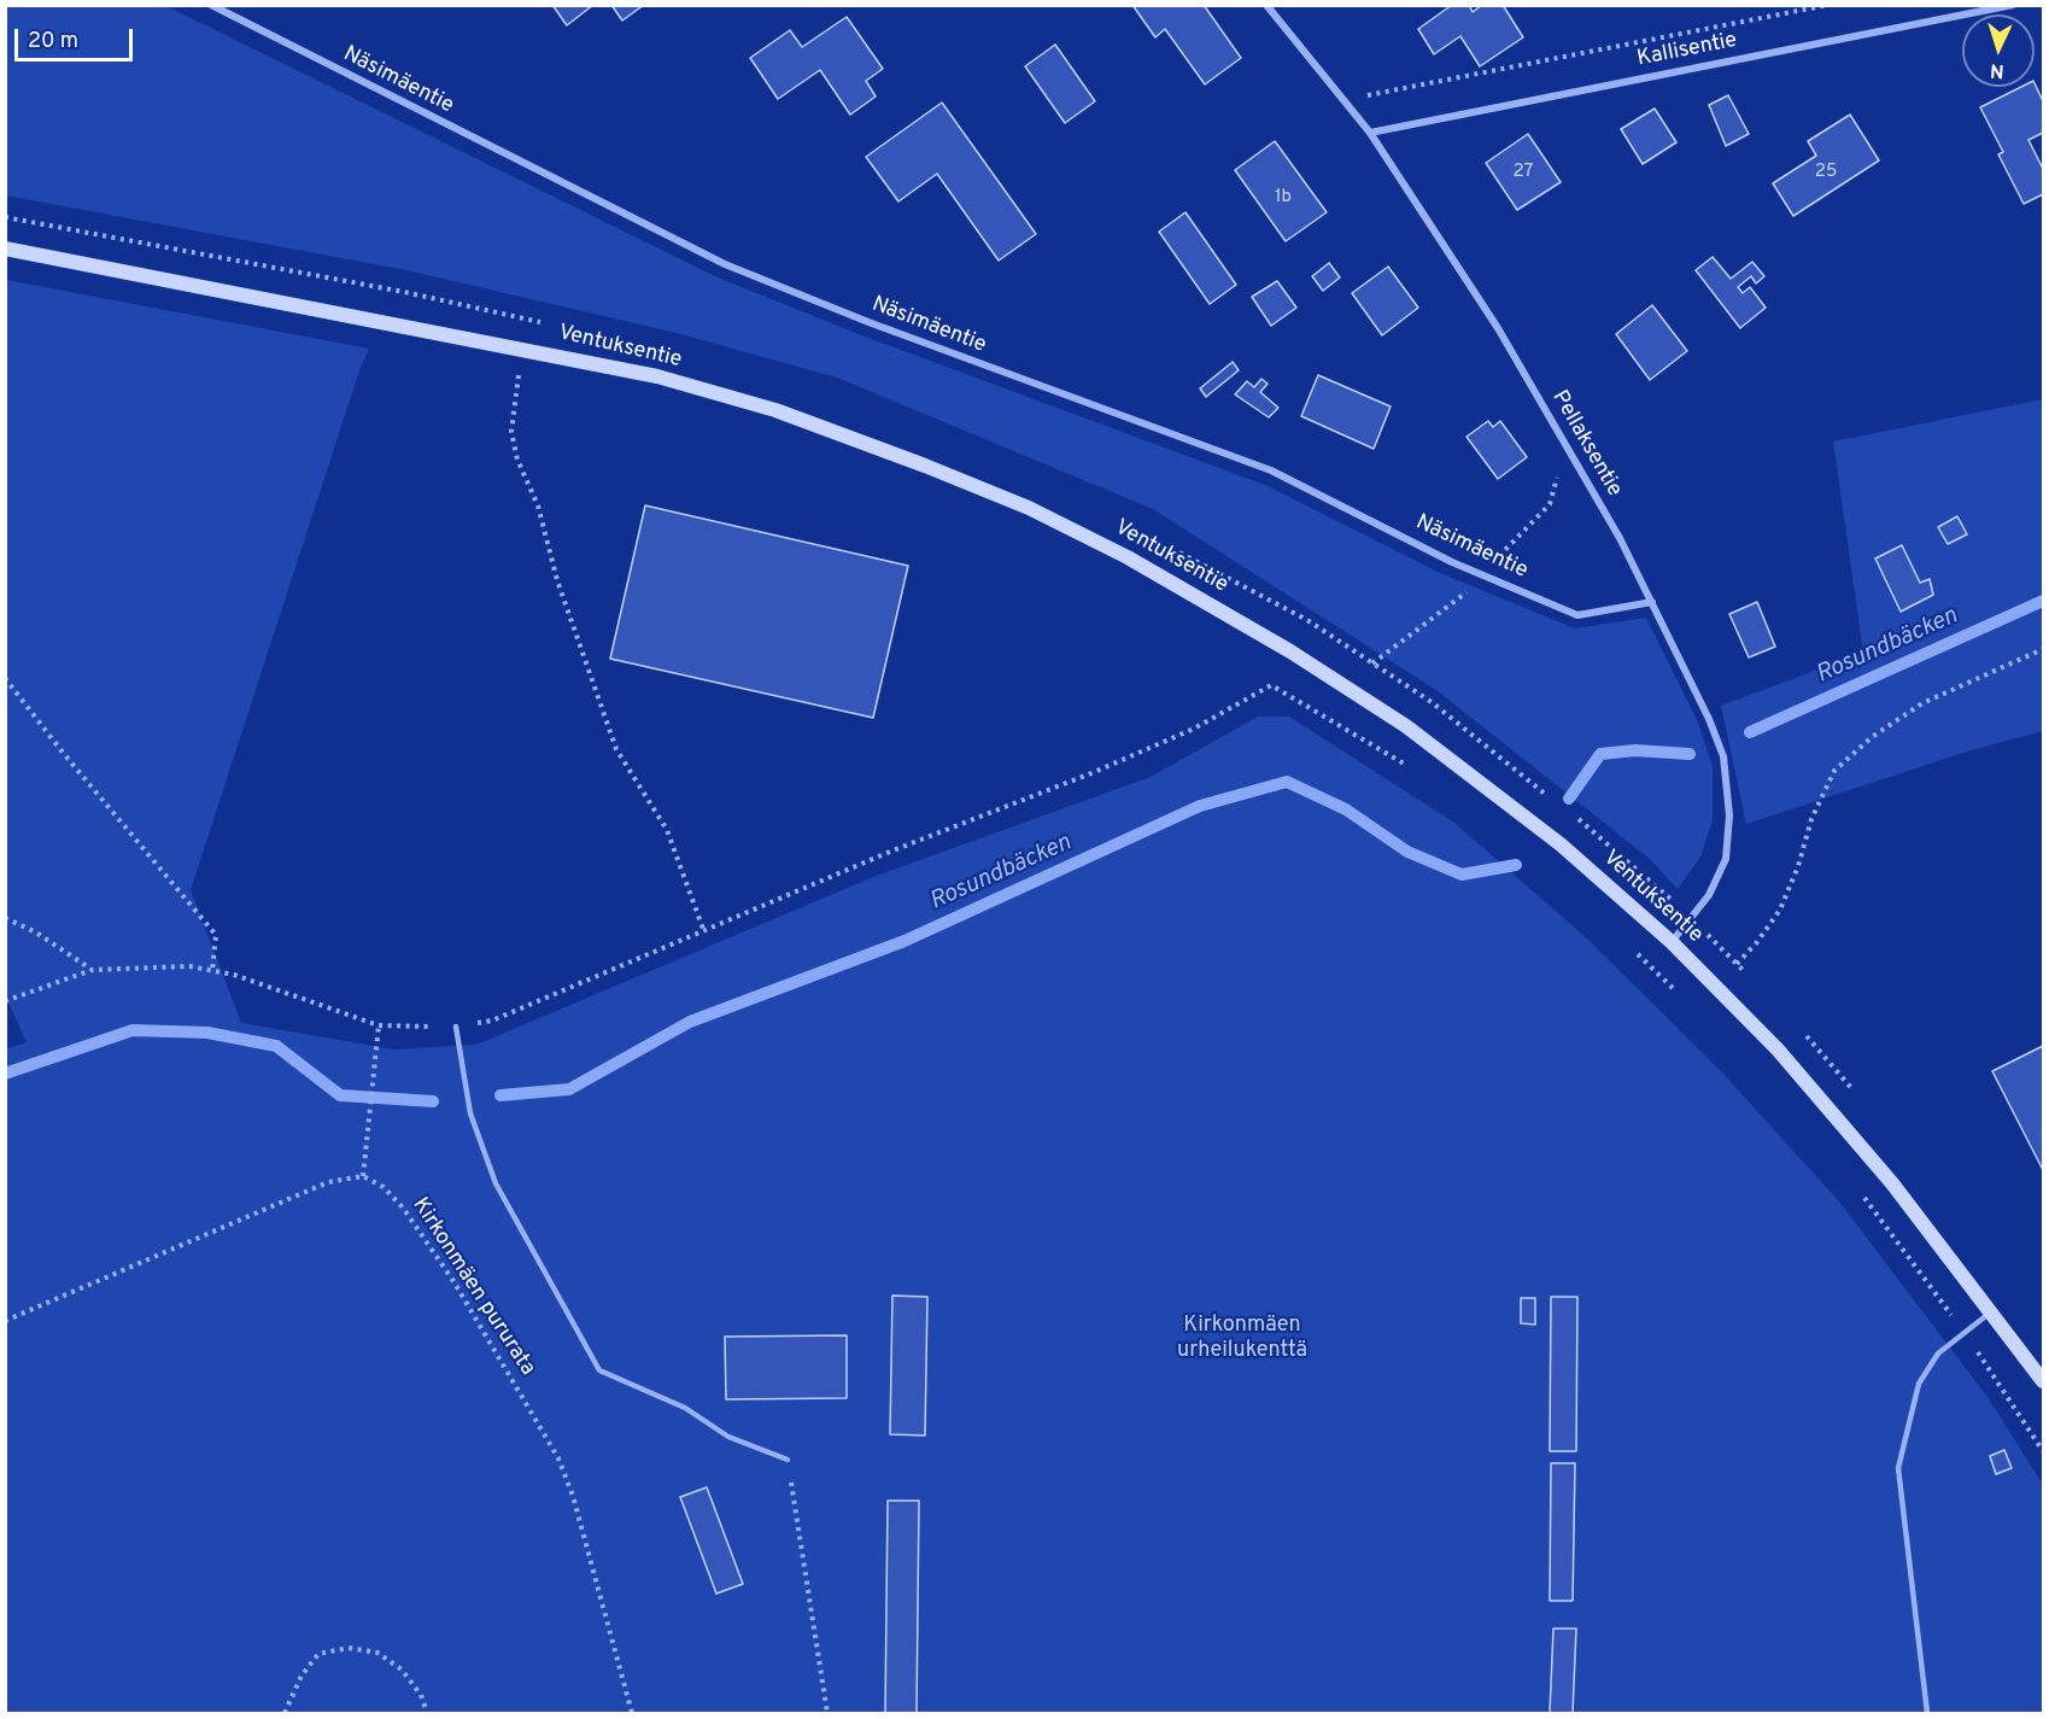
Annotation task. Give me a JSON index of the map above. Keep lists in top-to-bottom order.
{
  "streets": {
    "main road": ["Ventuksentie"],
    "street": ["Kallisentie", "Näsimäentie", "Pellaksentie"],
    "path": ["Kirkonmäen pururata"]
  },
  "crossings": [
    ["Kallisentie", "Pellaksentie"],
    ["Näsimäentie", "Pellaksentie"],
    ["Ventuksentie", "Pellaksentie"]
  ],
  "water": ["Rosundbäcken"],
  "parks": ["Kirkonmäen urheilukenttä"],
  "house_numbers": ["27", "25", "1b"],
  "scale_bar": "20 m",
  "north": "bottom"
}
